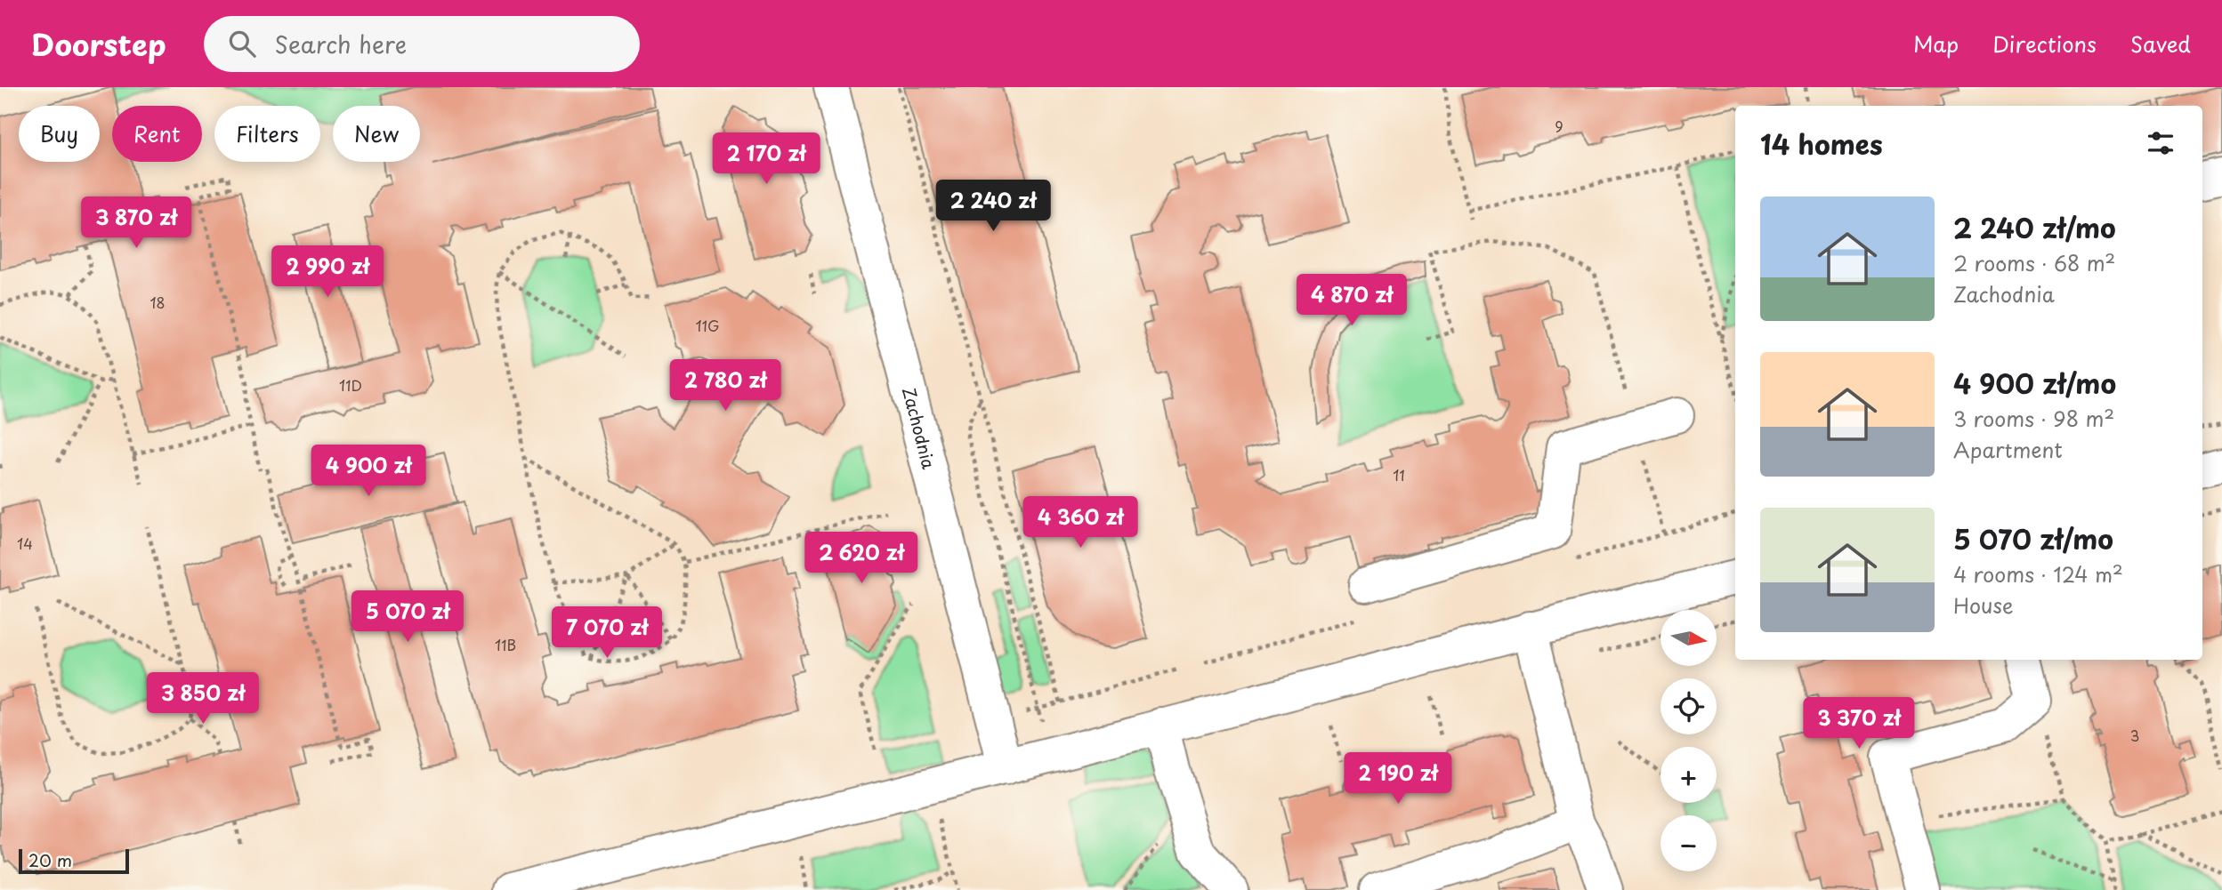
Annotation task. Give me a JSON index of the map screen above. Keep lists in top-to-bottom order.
{
  "streets": {
    "street": ["Zachodnia"]
  },
  "house_numbers": [
    "9",
    "18",
    "11G",
    "11D",
    "11",
    "14",
    "11B",
    "3"
  ],
  "scale_bar": "20 m",
  "north": "right",
  "page": {
    "header": "Doorstep",
    "search": "Search here",
    "nav": ["Map", "Directions", "Saved"],
    "chip": [
      "Buy",
      "Rent",
      "Filters",
      "New"
    ],
    "heading": "14 homes",
    "price": [
      "2 170 zł",
      "2 240 zł",
      "3 870 zł",
      "2 990 zł",
      "4 870 zł",
      "2 780 zł",
      "4 900 zł",
      "4 360 zł",
      "2 620 zł",
      "5 070 zł",
      "7 070 zł",
      "3 850 zł",
      "3 370 zł",
      "2 190 zł"
    ],
    "list": [
      {
        "name": "2 240 zł/mo",
        "note": "2 rooms · 68 m² · Zachodnia"
      },
      {
        "name": "4 900 zł/mo",
        "note": "3 rooms · 98 m² · Apartment"
      },
      {
        "name": "5 070 zł/mo",
        "note": "4 rooms · 124 m² · House"
      }
    ],
    "map_buttons": ["+", "−"],
    "scale": "20 m"
  }
}
